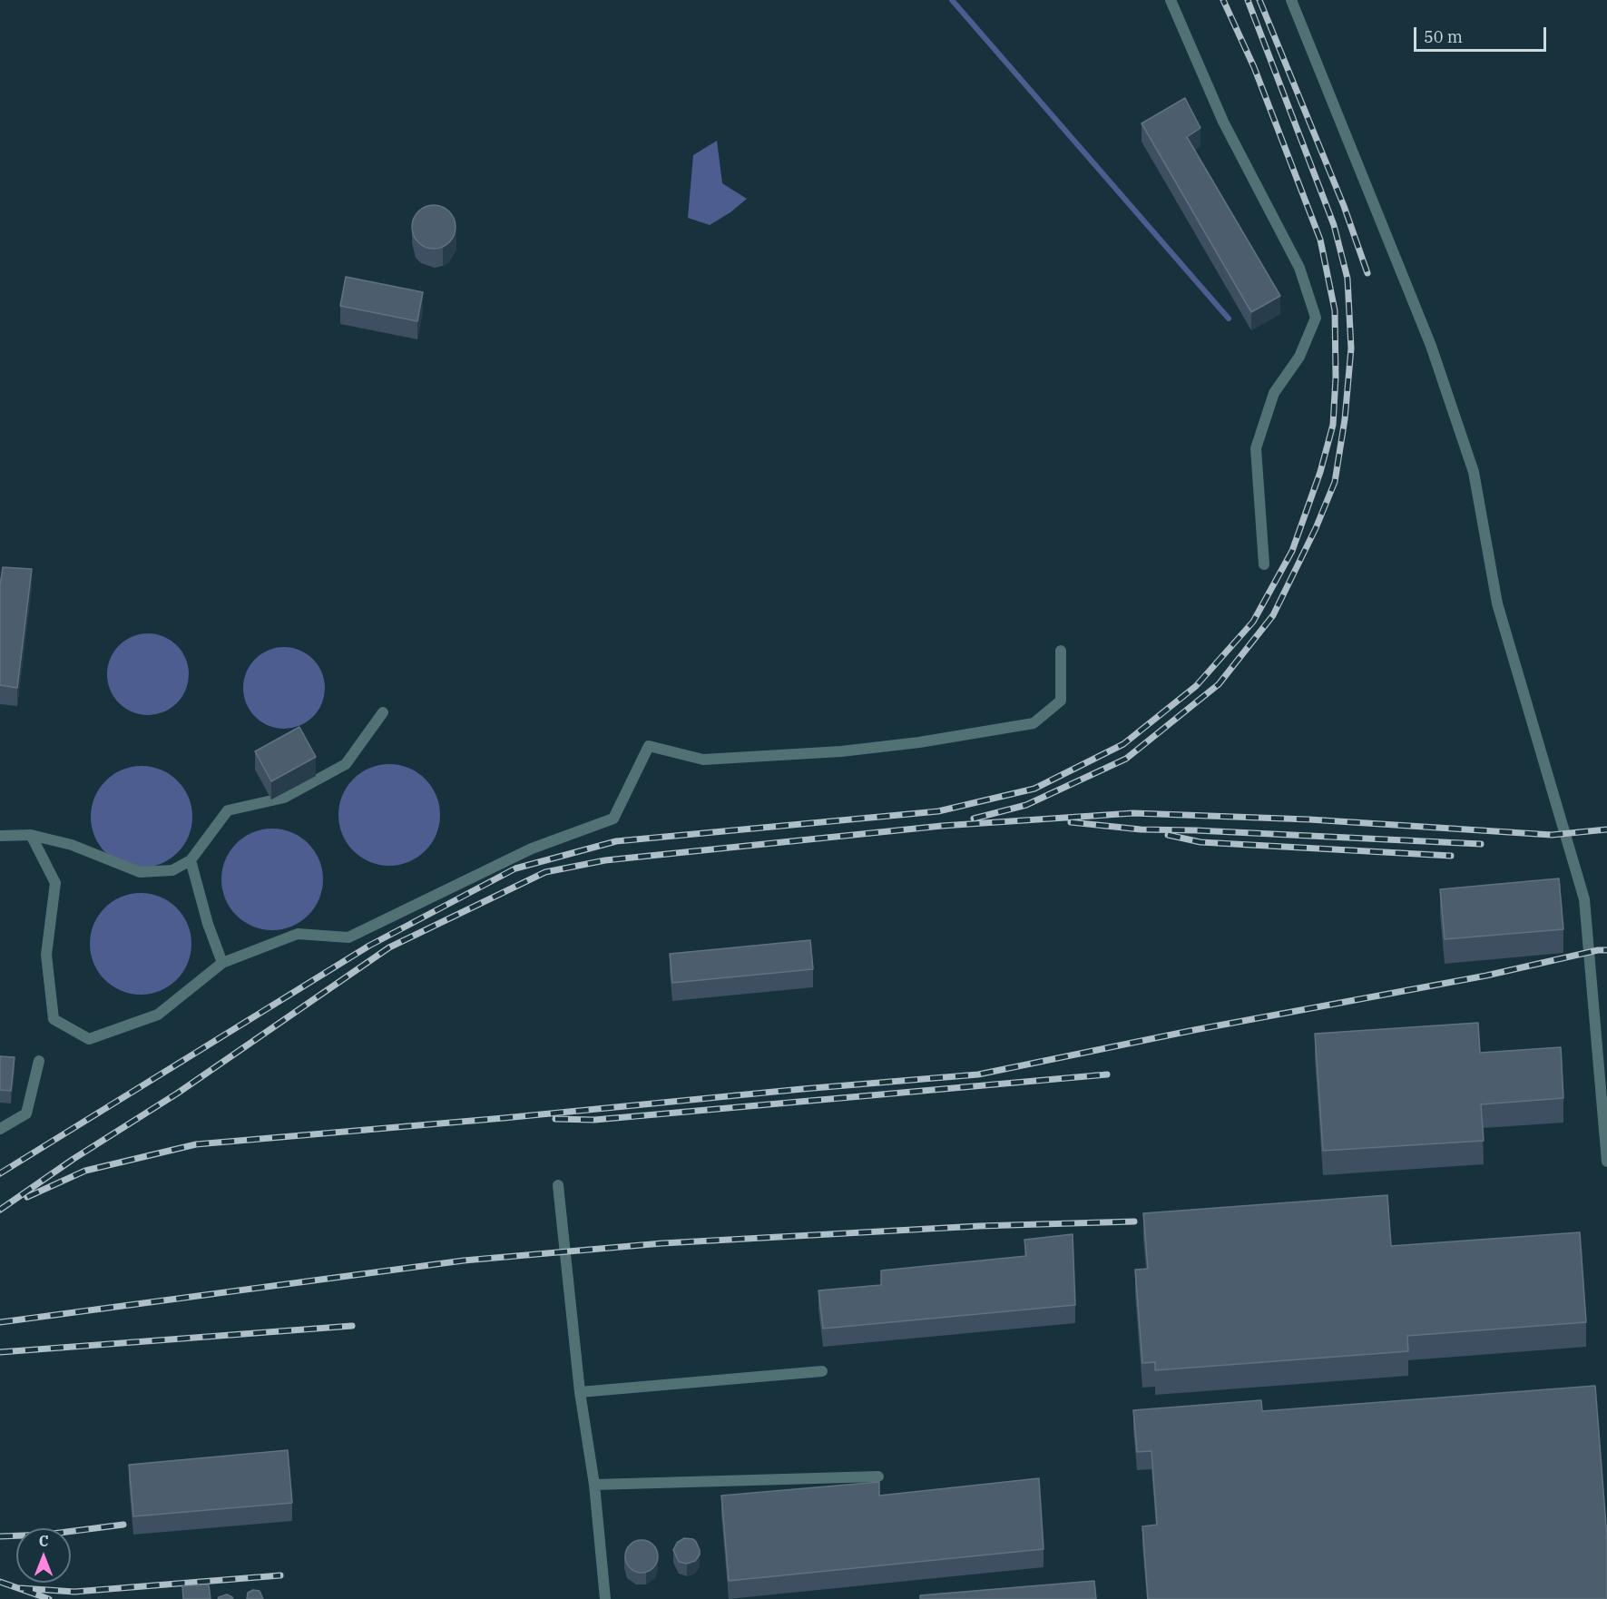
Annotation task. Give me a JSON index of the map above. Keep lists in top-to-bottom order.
{
  "scale_bar": "50 m",
  "north": "top"
}
